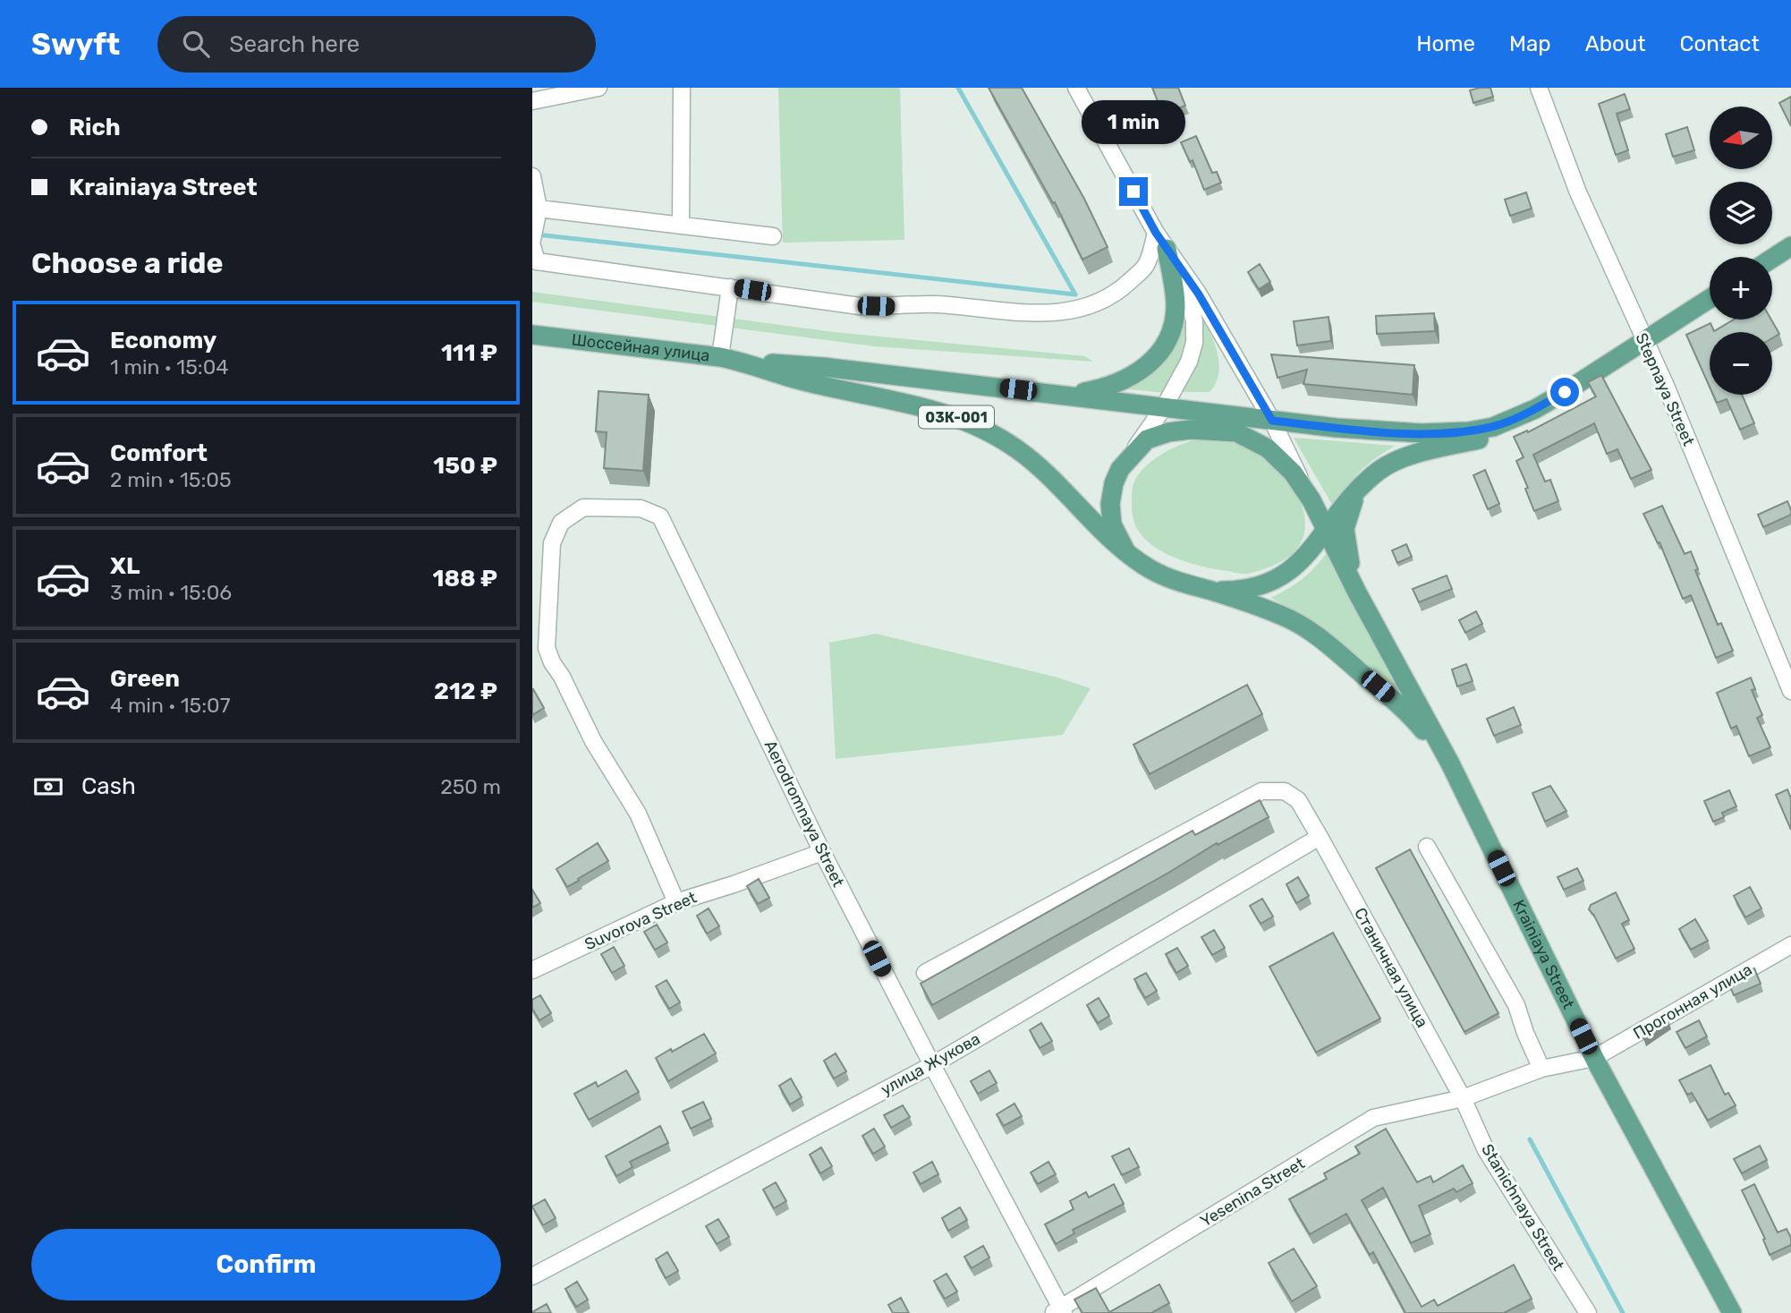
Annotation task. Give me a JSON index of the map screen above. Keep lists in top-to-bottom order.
{
  "streets": {
    "main road": ["Шоссейная улица", "03К-001", "Krainiaya Street"],
    "street": [
      "Stepnaya Street",
      "Aerodromnaya Street",
      "Suvorova Street",
      "Станичная улица",
      "Прогонная улица",
      "улица Жукова",
      "Yesenina Street",
      "Stanichnaya Street"
    ]
  },
  "crossings": [
    ["Шоссейная улица", "03К-001"],
    ["Stepnaya Street", "03К-001"],
    ["03К-001", "Krainiaya Street"],
    ["Aerodromnaya Street", "Suvorova Street"],
    ["Aerodromnaya Street", "улица Жукова"],
    ["Aerodromnaya Street", "Yesenina Street"],
    ["Krainiaya Street", "Прогонная улица"],
    ["Станичная улица", "улица Жукова"],
    ["Станичная улица", "Yesenina Street"],
    ["Станичная улица", "Stanichnaya Street"],
    ["Прогонная улица", "Yesenina Street"],
    ["Yesenina Street", "Stanichnaya Street"]
  ],
  "north": "left",
  "page": {
    "header": "Swyft",
    "search": "Search here",
    "nav": [
      "Home",
      "Map",
      "About",
      "Contact"
    ],
    "banner": ["Rich", "Krainiaya Street"],
    "bubble": "1 min",
    "map_buttons": ["+", "−"],
    "heading": "Choose a ride",
    "list": [
      {
        "name": "Economy",
        "note": "1 min · 15:04",
        "value": "111 ₽"
      },
      {
        "name": "Comfort",
        "note": "2 min · 15:05",
        "value": "150 ₽"
      },
      {
        "name": "XL",
        "note": "3 min · 15:06",
        "value": "188 ₽"
      },
      {
        "name": "Green",
        "note": "4 min · 15:07",
        "value": "212 ₽"
      }
    ],
    "pay": ["Cash", "250 m"],
    "buttons": "Confirm"
  }
}
